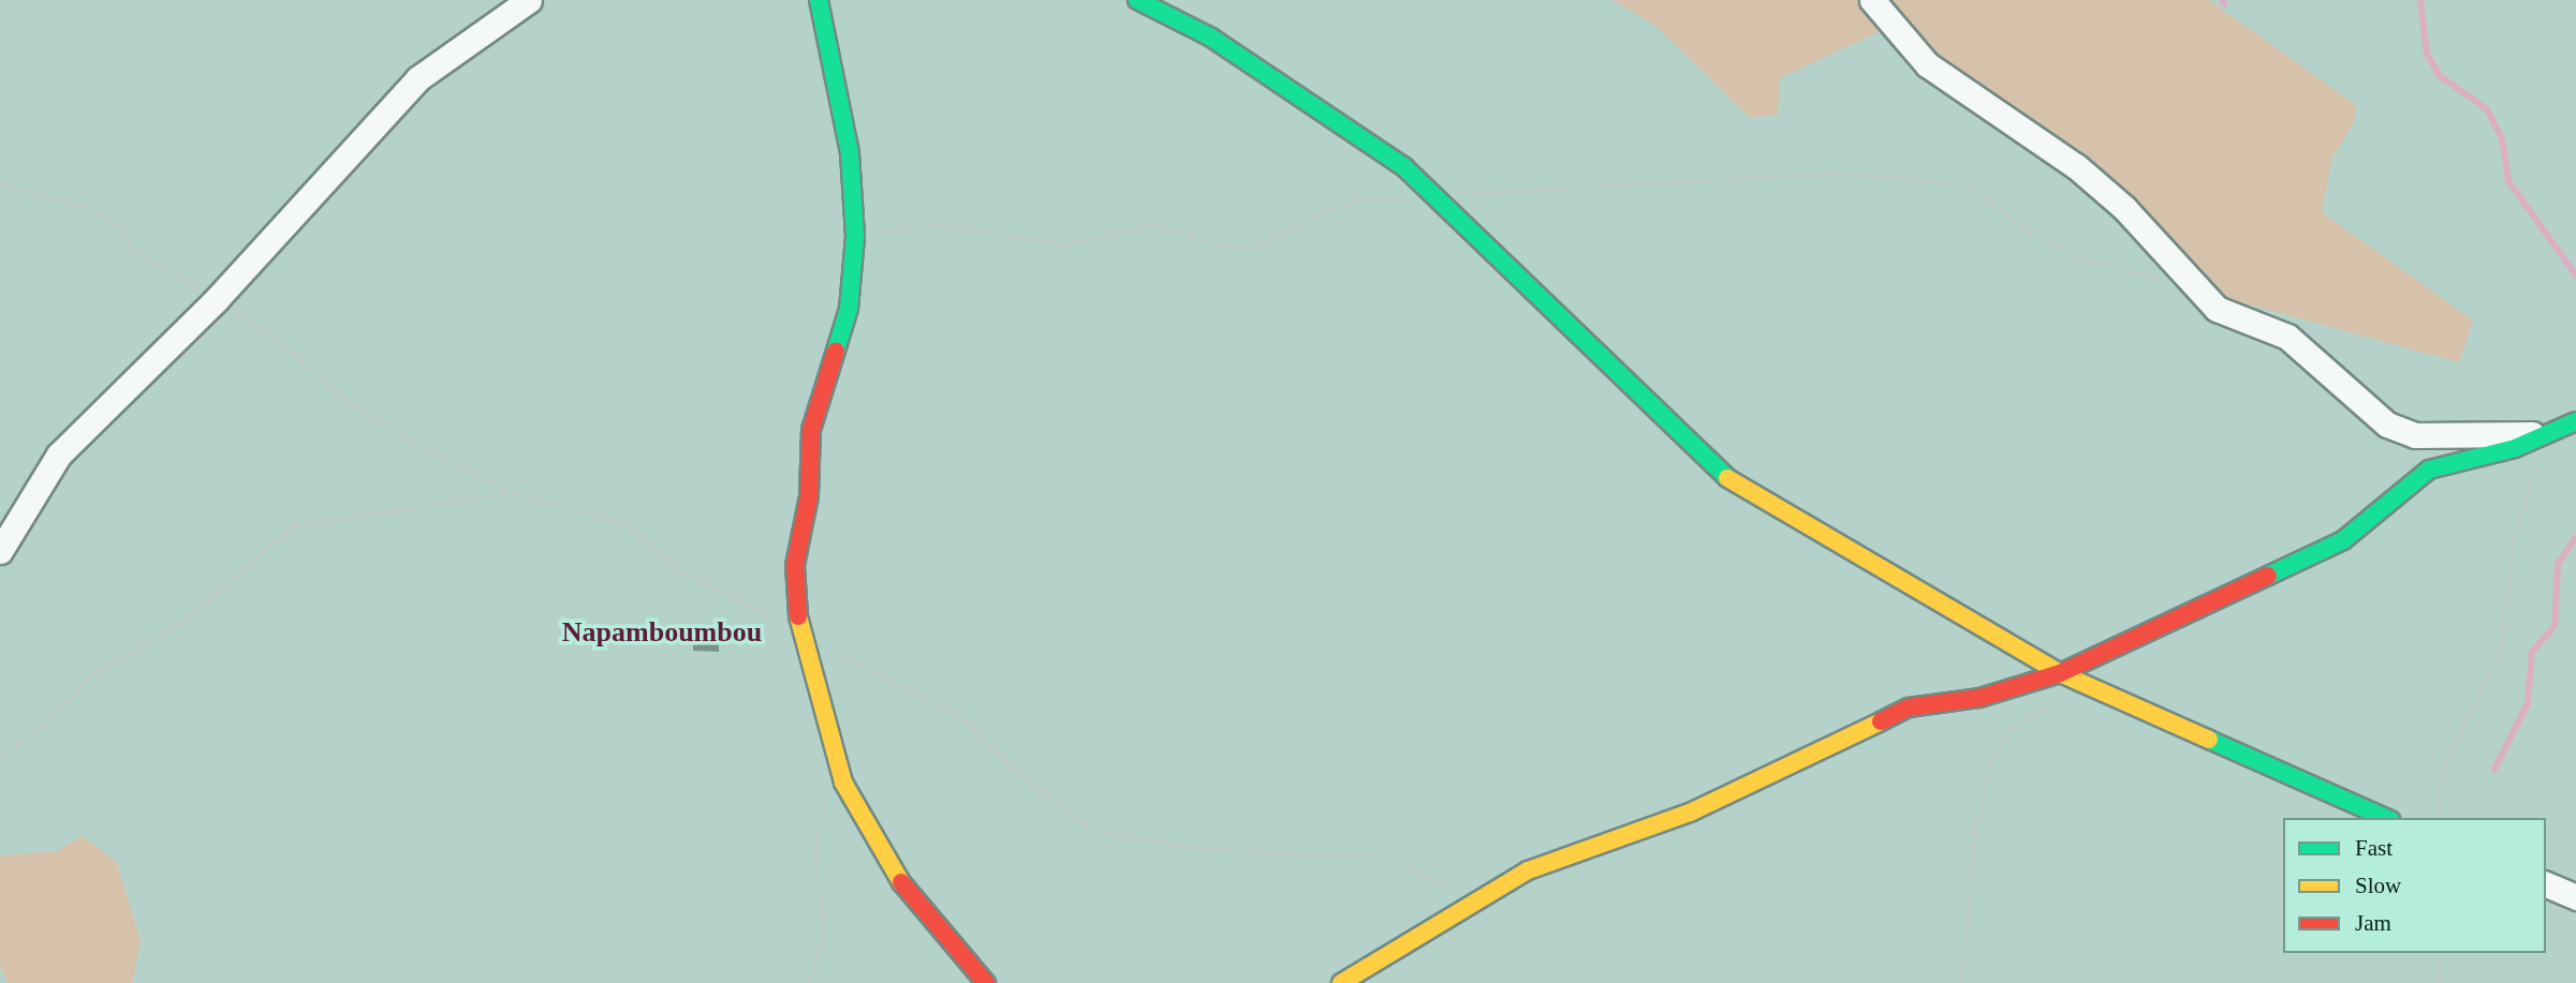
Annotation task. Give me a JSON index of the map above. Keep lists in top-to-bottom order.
{
  "districts": ["Napamboumbou"],
  "legend": ["Fast", "Slow", "Jam"]
}
